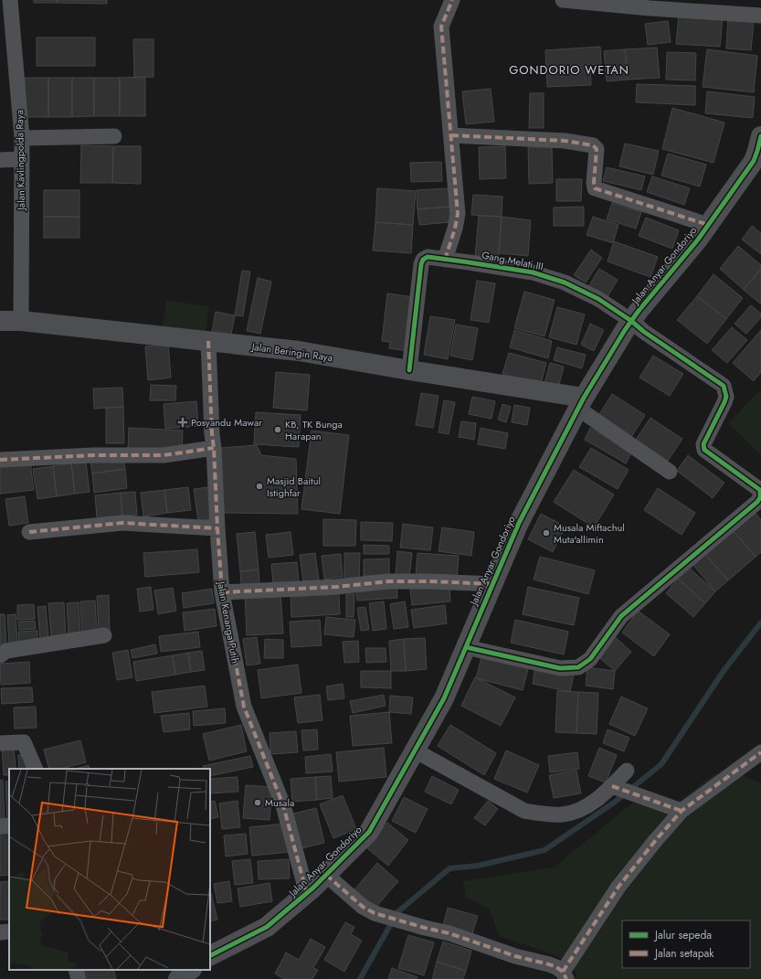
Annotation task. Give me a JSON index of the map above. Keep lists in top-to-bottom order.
{
  "streets": {
    "street": [
      "Jalan Kavlingpolda Raya",
      "Gang Melati III",
      "Jalan Anyar Gondoriyo",
      "Jalan Beringin Raya",
      "Jalan Kenanga Putih"
    ]
  },
  "crossings": [
    ["Jalan Kavlingpolda Raya", "Jalan Beringin Raya"],
    ["Gang Melati III", "Jalan Anyar Gondoriyo"],
    ["Gang Melati III", "Jalan Beringin Raya"],
    ["Jalan Anyar Gondoriyo", "Jalan Beringin Raya"],
    ["Jalan Anyar Gondoriyo", "Jalan Kenanga Putih"],
    ["Jalan Beringin Raya", "Jalan Kenanga Putih"]
  ],
  "districts": ["GONDORIO WETAN"],
  "places": {
    "health": ["Posyandu Mawar"],
    "other": [
      "KB, TK Bunga Harapan",
      "Masjid Baitul Istighfar",
      "Musala Miftachul Muta'allimin",
      "Musala"
    ]
  },
  "legend": ["Jalur sepeda", "Jalan setapak"]
}
